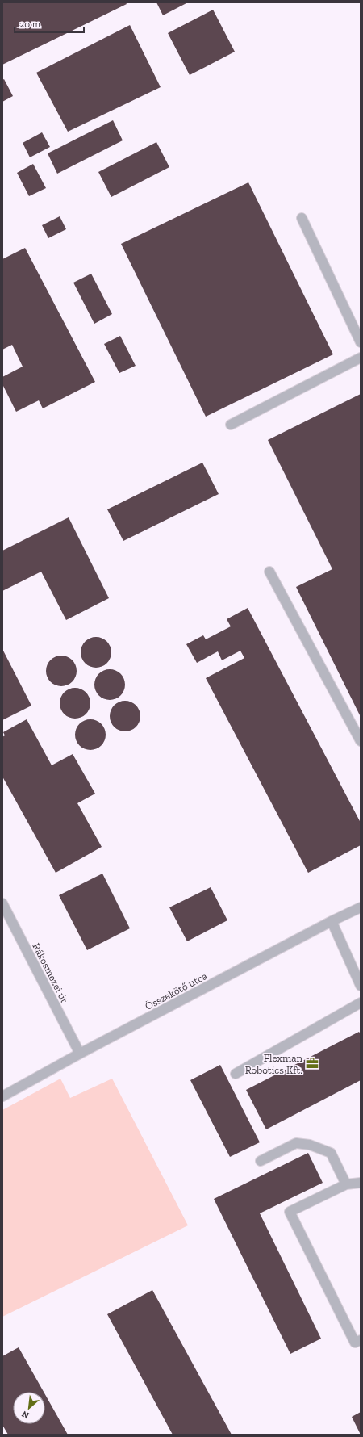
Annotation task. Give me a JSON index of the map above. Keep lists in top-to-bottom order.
{
  "streets": {
    "street": ["Rákosmezei út", "Összekötő utca"]
  },
  "crossings": [
    ["Rákosmezei út", "Összekötő utca"]
  ],
  "places": {
    "office": ["Flexman Robotics Kft."]
  },
  "scale_bar": "20 m",
  "north": "bottom left"
}
